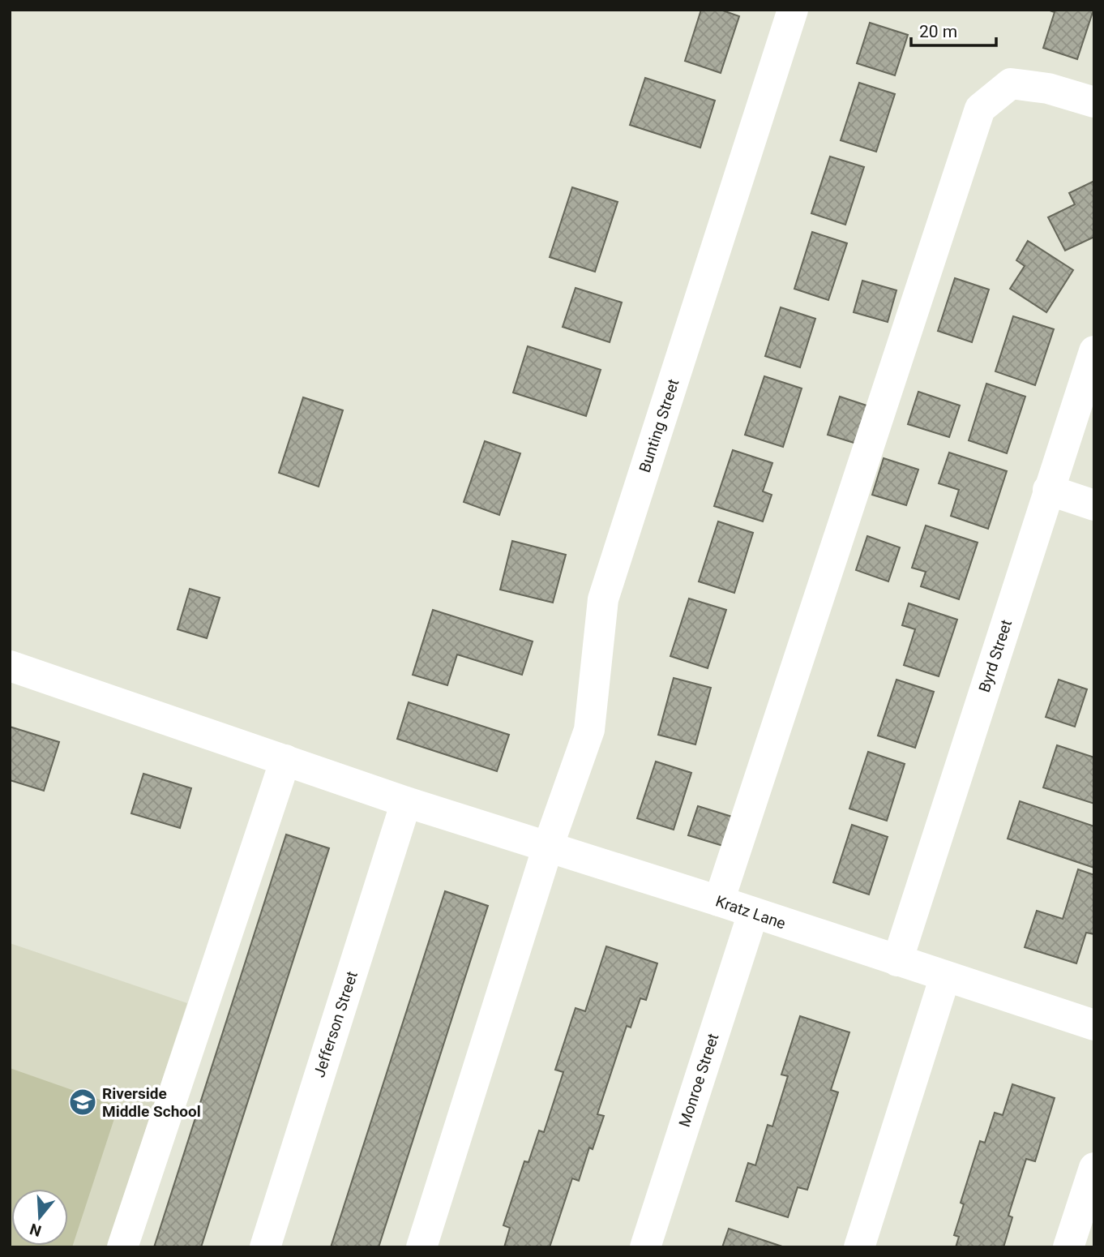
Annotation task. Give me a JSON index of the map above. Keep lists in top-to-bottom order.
{
  "streets": {
    "street": [
      "Bunting Street",
      "Byrd Street",
      "Kratz Lane",
      "Jefferson Street",
      "Monroe Street"
    ]
  },
  "crossings": [
    ["Bunting Street", "Kratz Lane"],
    ["Byrd Street", "Kratz Lane"],
    ["Kratz Lane", "Jefferson Street"],
    ["Kratz Lane", "Monroe Street"]
  ],
  "places": {
    "school or university": ["Riverside Middle School"]
  },
  "scale_bar": "20 m",
  "north": "bottom"
}
